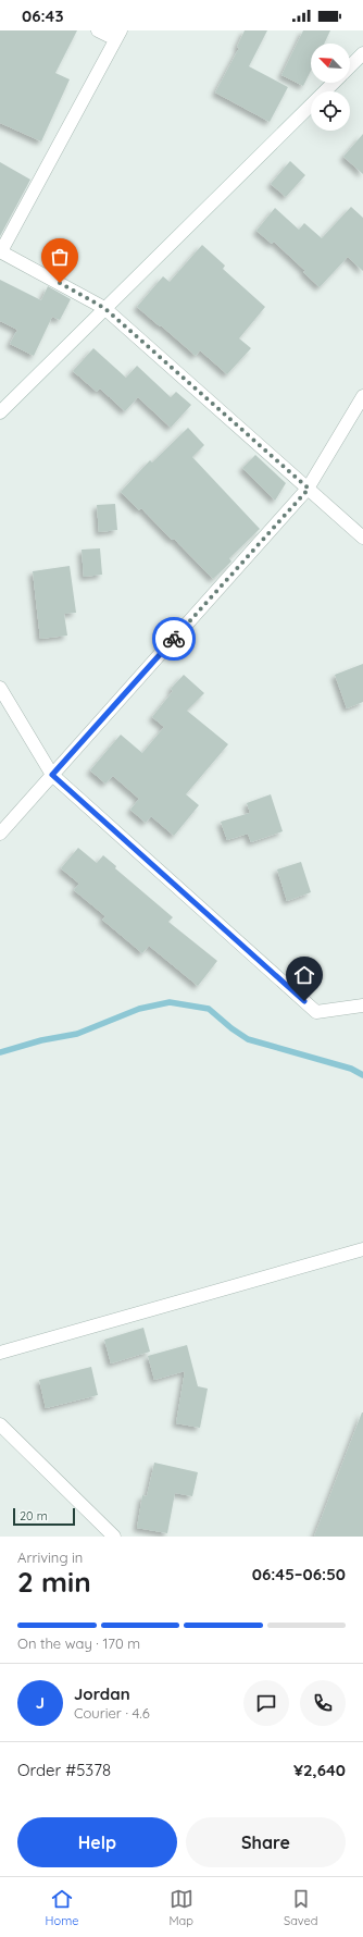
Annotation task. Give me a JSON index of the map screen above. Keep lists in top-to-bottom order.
{
  "scale_bar": "20 m",
  "north": "top left",
  "page": {
    "status": "06:43",
    "scale": "20 m",
    "heading": ["2 min", "Arriving in", "06:45–06:50"],
    "panel": [
      "Jordan",
      "Courier · 4.6",
      "Order #5378",
      "¥2,640"
    ],
    "bar": "On the way · 170 m",
    "round": "J",
    "buttons": ["Help", "Share"],
    "tabs": ["Home", "Map", "Saved"]
  }
}
